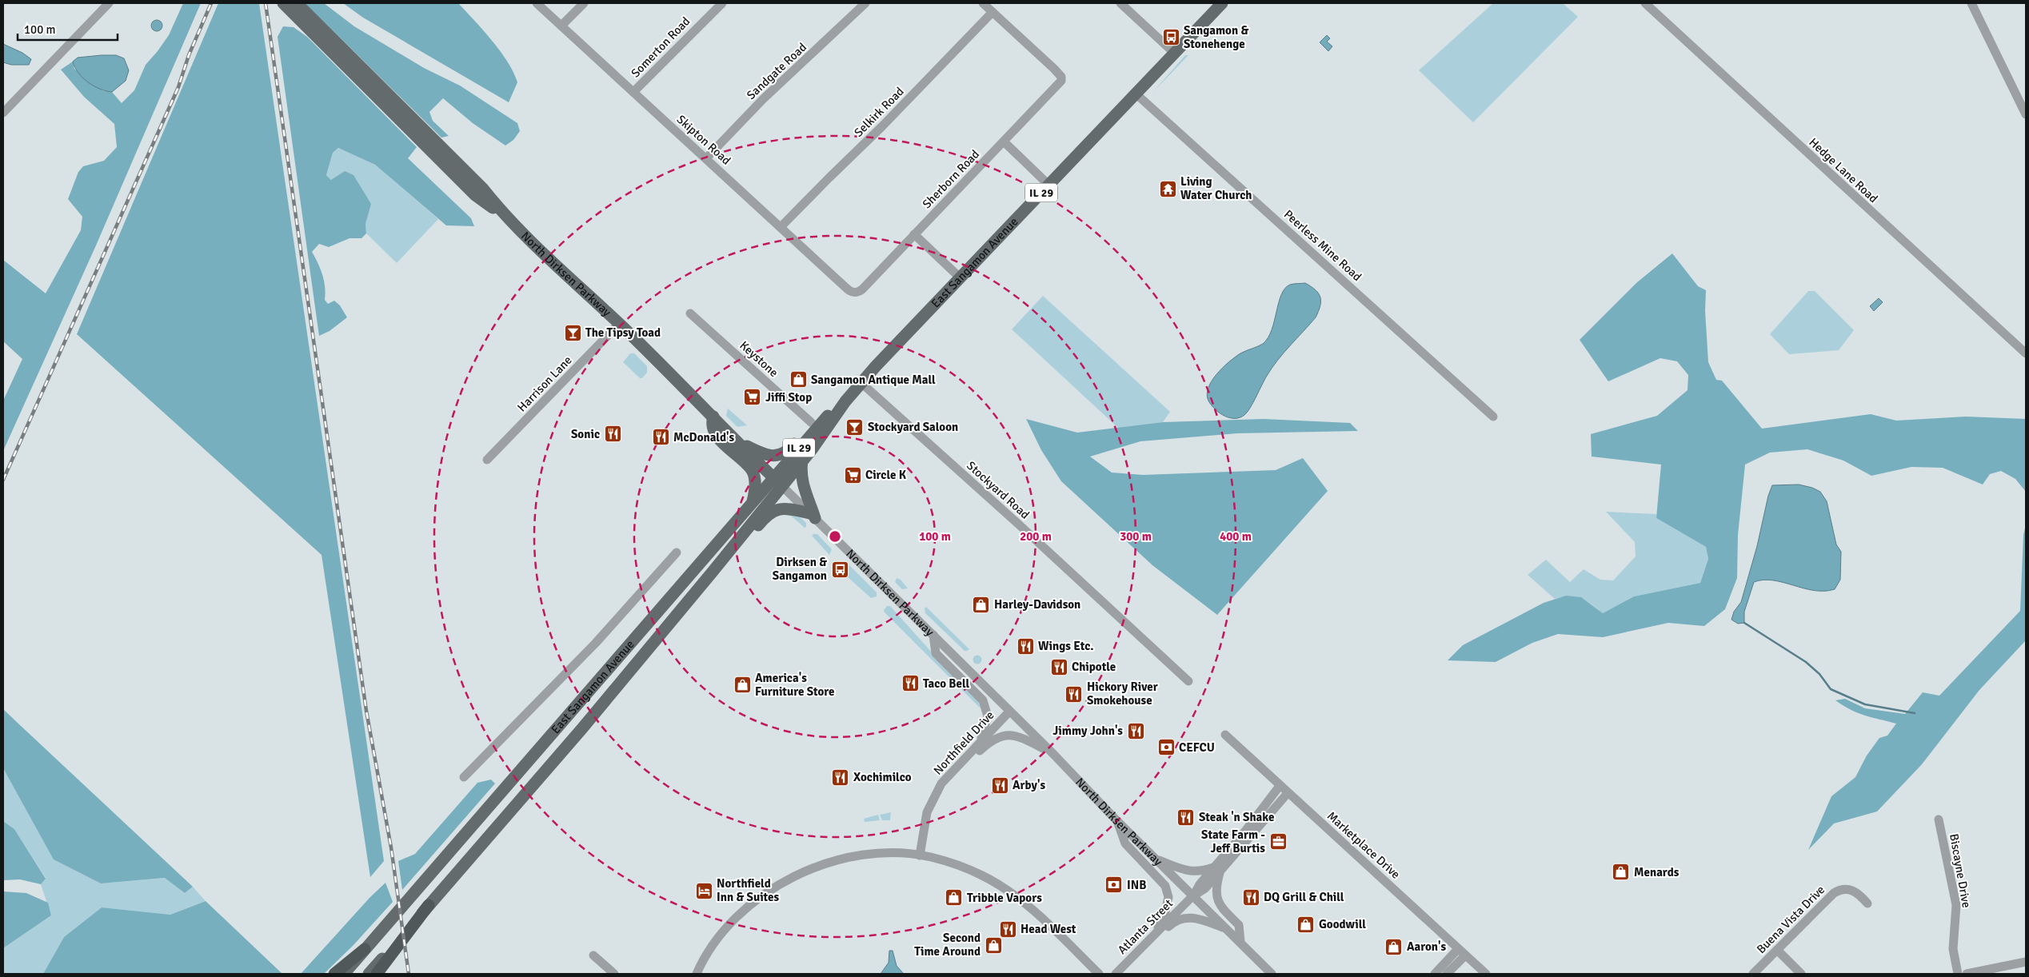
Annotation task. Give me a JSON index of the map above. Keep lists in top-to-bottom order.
{
  "streets": {
    "main road": ["IL 29", "East Sangamon Avenue", "North Dirksen Parkway"],
    "street": [
      "Somerton Road",
      "Sandgate Road",
      "Selkirk Road",
      "Skipton Road",
      "Hedge Lane Road",
      "Sherborn Road",
      "Peerless Mine Road",
      "Keystone",
      "Harrison Lane",
      "Stockyard Road",
      "Northfield Drive",
      "Marketplace Drive",
      "Biscayne Drive",
      "Buena Vista Drive",
      "Atlanta Street"
    ]
  },
  "crossings": [
    ["Somerton Road", "Skipton Road"],
    ["Sandgate Road", "Skipton Road"],
    ["Selkirk Road", "Skipton Road"],
    ["Selkirk Road", "Sherborn Road"],
    ["Skipton Road", "Sherborn Road"],
    ["Peerless Mine Road", "East Sangamon Avenue"],
    ["East Sangamon Avenue", "North Dirksen Parkway"],
    ["East Sangamon Avenue", "Stockyard Road"],
    ["North Dirksen Parkway", "Harrison Lane"],
    ["North Dirksen Parkway", "Northfield Drive"],
    ["North Dirksen Parkway", "Atlanta Street"],
    ["Marketplace Drive", "Atlanta Street"]
  ],
  "places": {
    "bus stop": ["Sangamon & Stonehenge", "Dirksen & Sangamon"],
    "temple": ["Living Water Church"],
    "bar": ["The Tipsy Toad", "Stockyard Saloon"],
    "shop": [
      "Sangamon Antique Mall",
      "Harley-Davidson",
      "America's Furniture Store",
      "Menards",
      "Tribble Vapors",
      "Goodwill",
      "Second Time Around",
      "Aaron's"
    ],
    "supermarket": ["Jiffi Stop", "Circle K"],
    "restaurant": [
      "Sonic",
      "McDonald's",
      "Wings Etc.",
      "Chipotle",
      "Taco Bell",
      "Hickory River Smokehouse",
      "Jimmy John's",
      "Xochimilco",
      "Arby's",
      "Steak 'n Shake",
      "DQ Grill & Chill",
      "Head West"
    ],
    "bank": ["CEFCU", "INB"],
    "office": ["State Farm - Jeff Burtis"],
    "hotel": ["Northfield Inn & Suites"]
  },
  "scale_bar": "100 m",
  "rings": [
    "100 m",
    "200 m",
    "300 m",
    "400 m"
  ]
}
